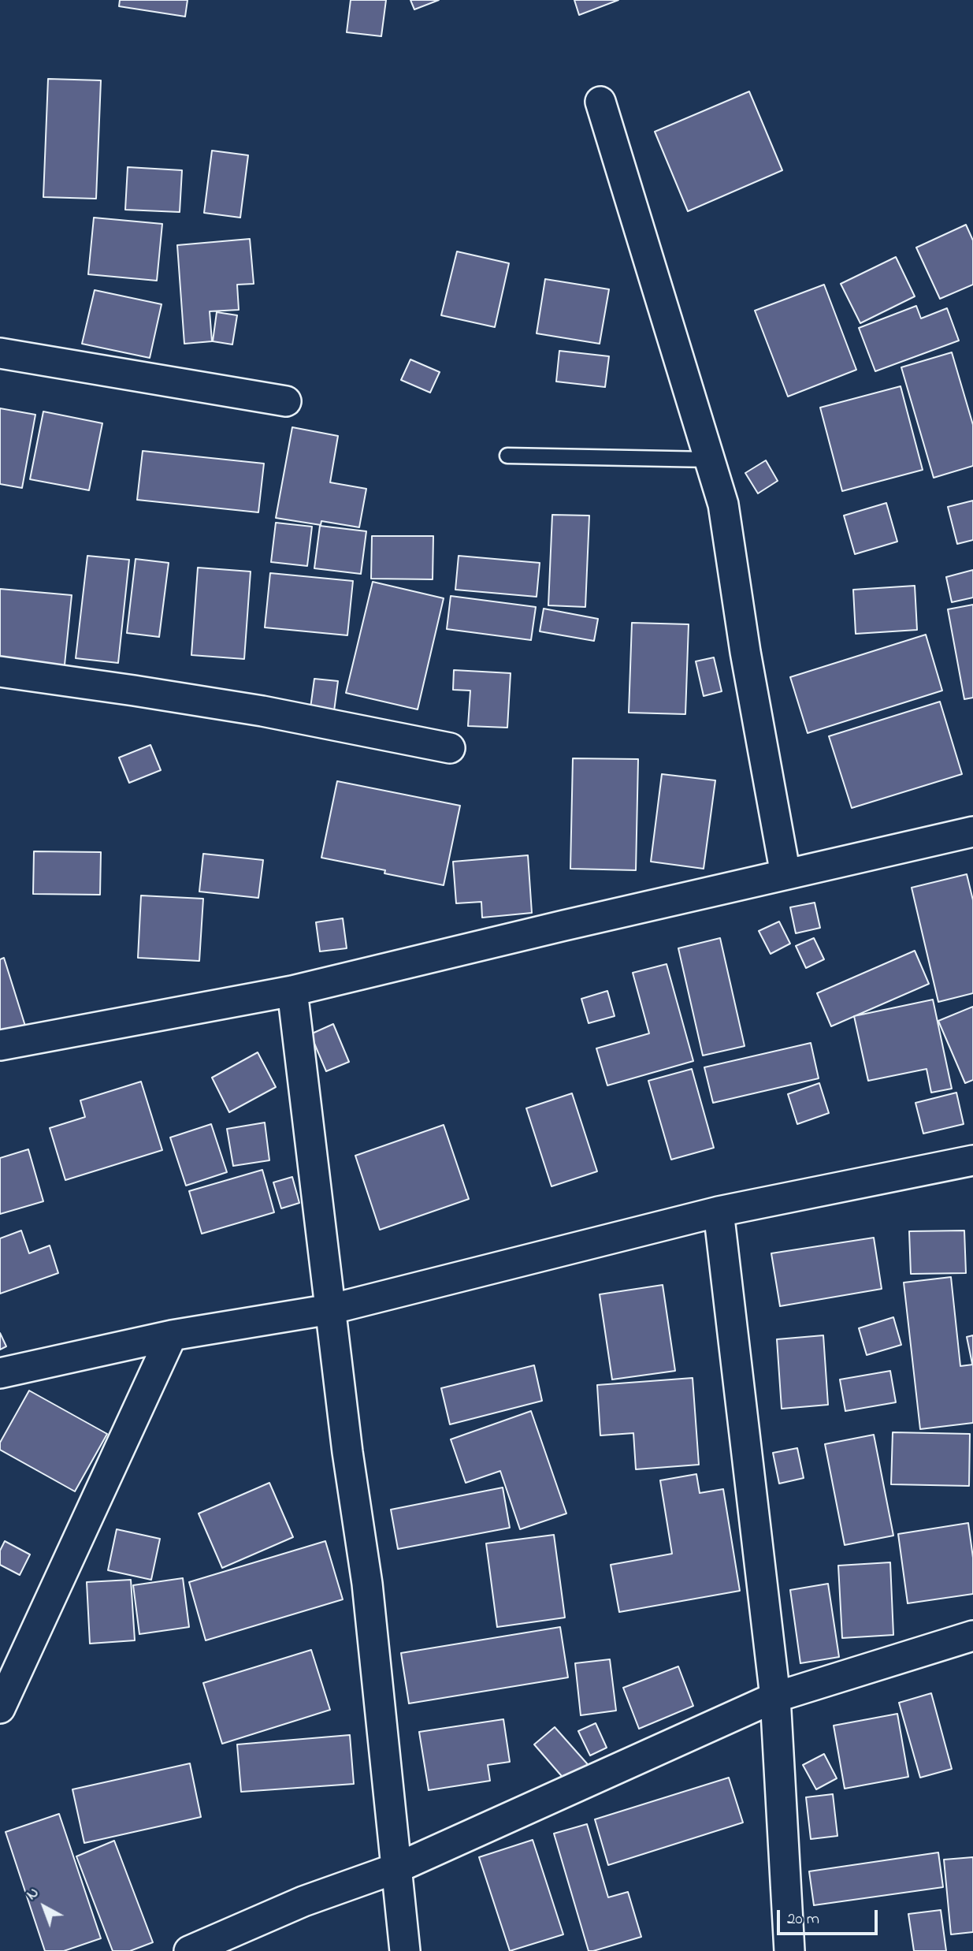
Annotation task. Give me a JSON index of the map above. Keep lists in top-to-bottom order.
{
  "scale_bar": "20 m",
  "north": "top left"
}
